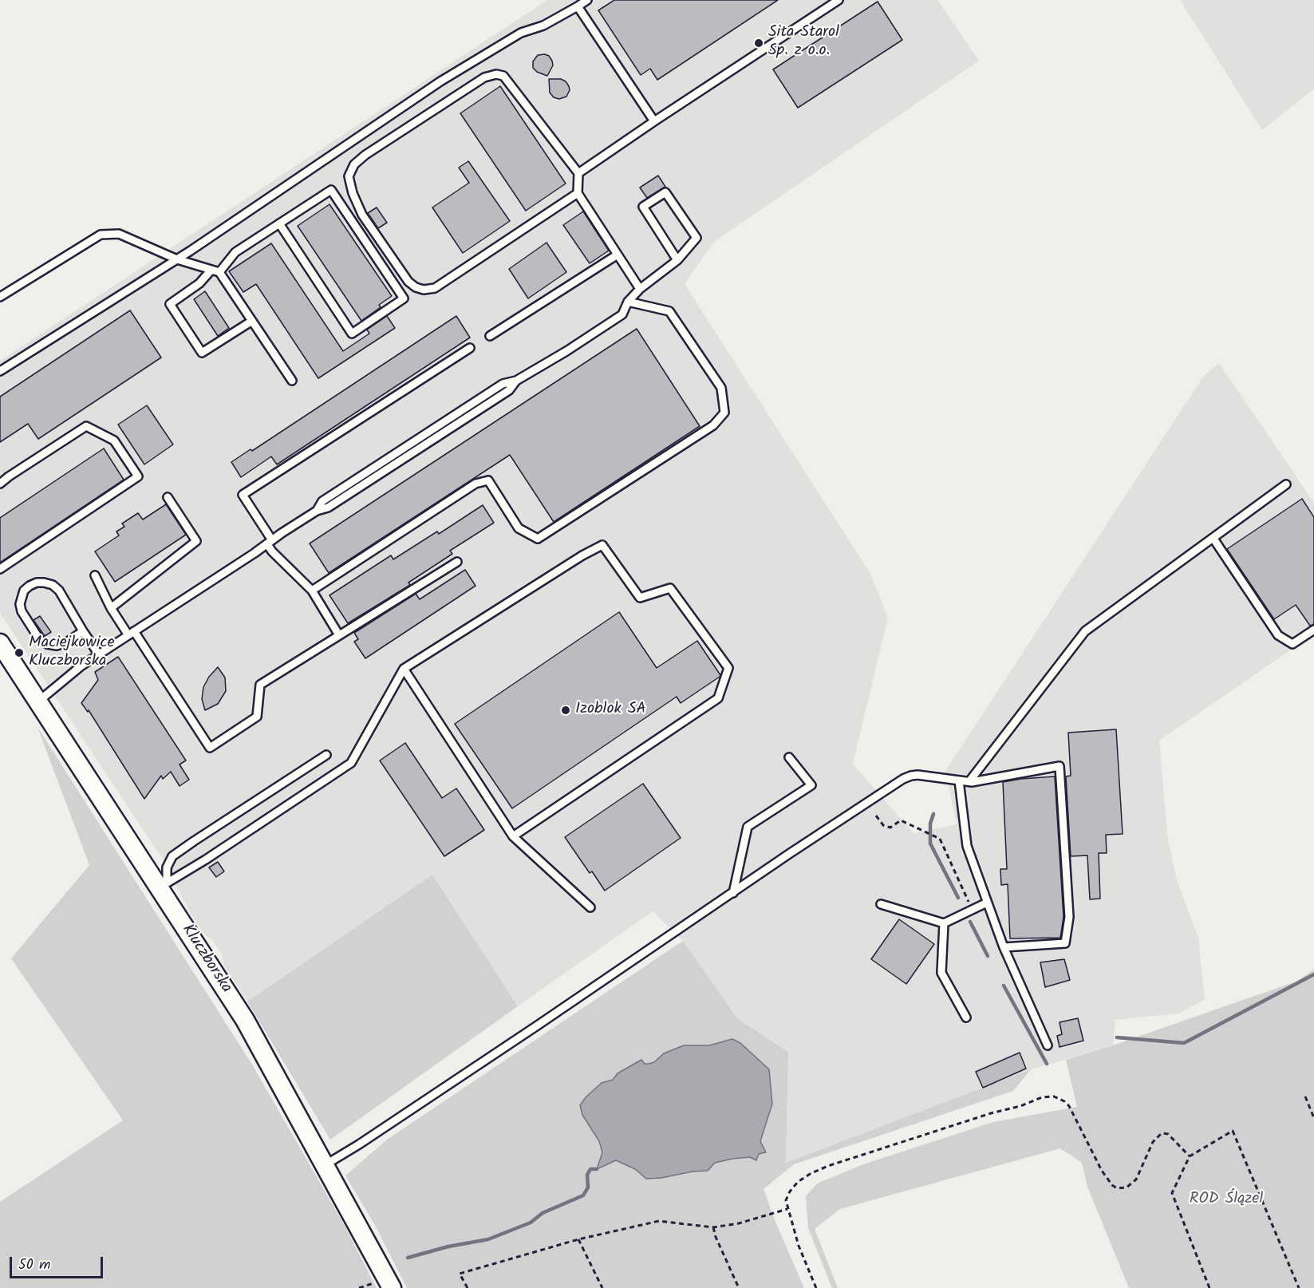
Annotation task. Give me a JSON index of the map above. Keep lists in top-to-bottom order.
{
  "streets": {
    "street": ["Kluczborska"]
  },
  "parks": ["ROD Ślązel"],
  "places": ["Sita Starol Sp. z o.o.", "Maciejkowice Kluczborska", "Izoblok SA"],
  "scale_bar": "50 m"
}
